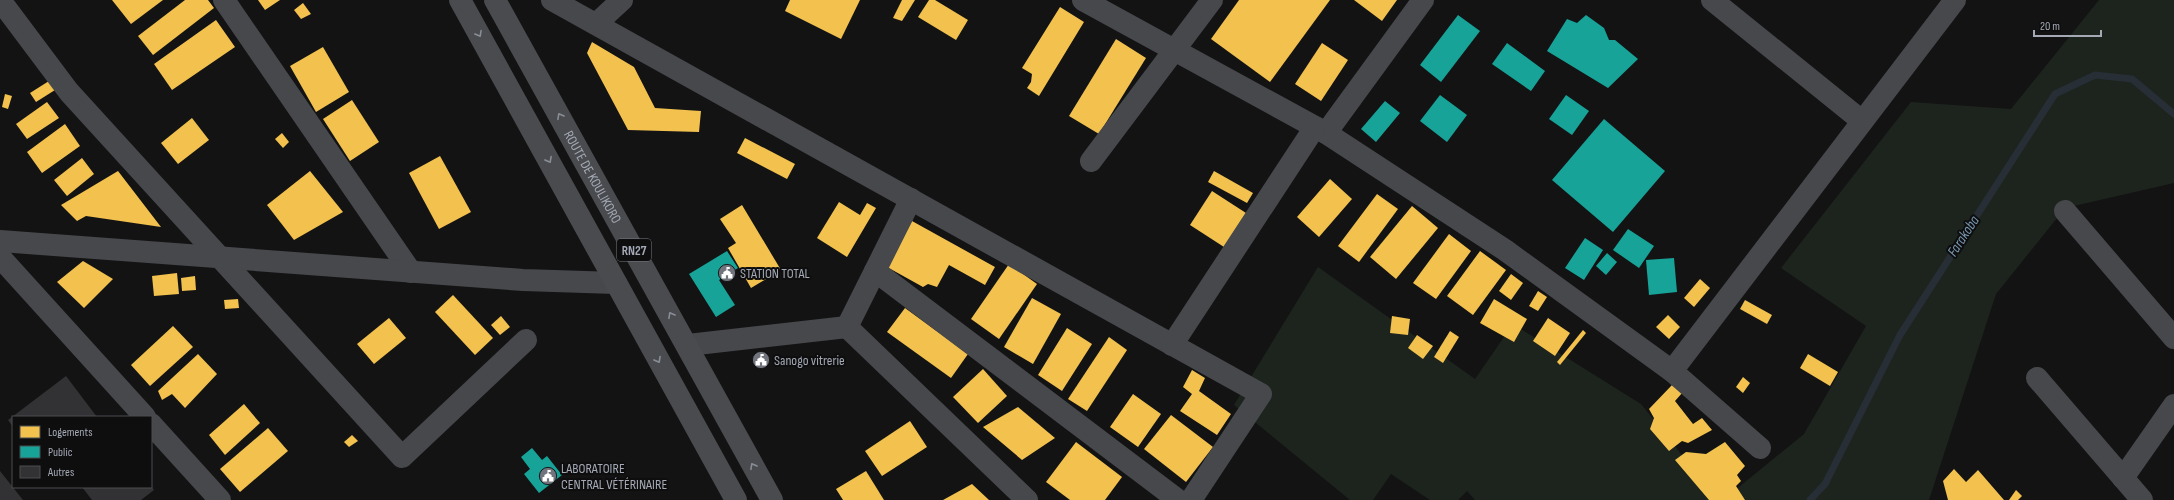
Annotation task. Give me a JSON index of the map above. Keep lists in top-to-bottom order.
{
  "streets": {
    "main road": ["ROUTE DE KOULIKORO", "RN27"]
  },
  "water": ["Farakoba"],
  "places": {
    "public building": ["STATION TOTAL", "Sanogo vitrerie", "LABORATOIRE CENTRAL VÉTÉRINAIRE"]
  },
  "legend": ["Logements", "Public", "Autres"],
  "scale_bar": "20 m"
}
